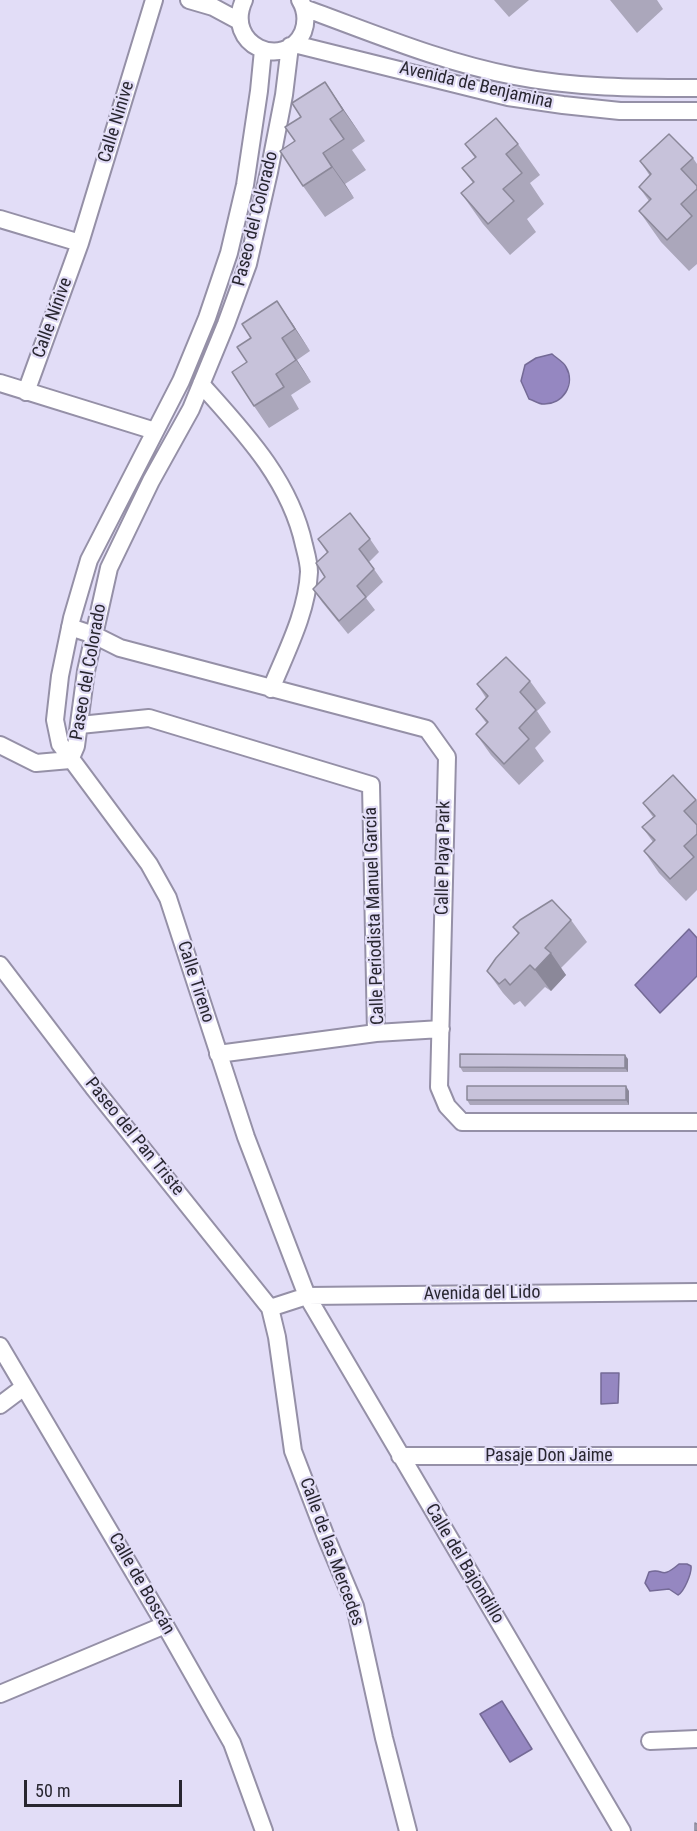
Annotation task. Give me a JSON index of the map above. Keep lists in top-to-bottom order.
{
  "streets": {
    "street": [
      "Avenida de Benjamina",
      "Calle Ninive",
      "Paseo del Colorado",
      "Calle Nínive",
      "Calle Playa Park",
      "Calle Periodista Manuel García",
      "Calle Tireno",
      "Paseo del Pan Triste",
      "Avenida del Lido",
      "Pasaje Don Jaime",
      "Calle de las Mercedes",
      "Calle del Bajondillo",
      "Calle de Boscán"
    ]
  },
  "crossings": [
    ["Avenida de Benjamina", "Paseo del Colorado"],
    ["Calle Ninive", "Calle Nínive"],
    ["Paseo del Colorado", "Calle Playa Park"],
    ["Paseo del Colorado", "Calle Periodista Manuel García"],
    ["Paseo del Colorado", "Calle Tireno"],
    ["Calle Playa Park", "Calle Periodista Manuel García"],
    ["Calle Tireno", "Avenida del Lido"],
    ["Calle Tireno", "Calle del Bajondillo"],
    ["Paseo del Pan Triste", "Avenida del Lido"],
    ["Paseo del Pan Triste", "Calle de las Mercedes"],
    ["Avenida del Lido", "Calle de las Mercedes"],
    ["Avenida del Lido", "Calle del Bajondillo"],
    ["Pasaje Don Jaime", "Calle del Bajondillo"]
  ],
  "scale_bar": "50 m"
}
